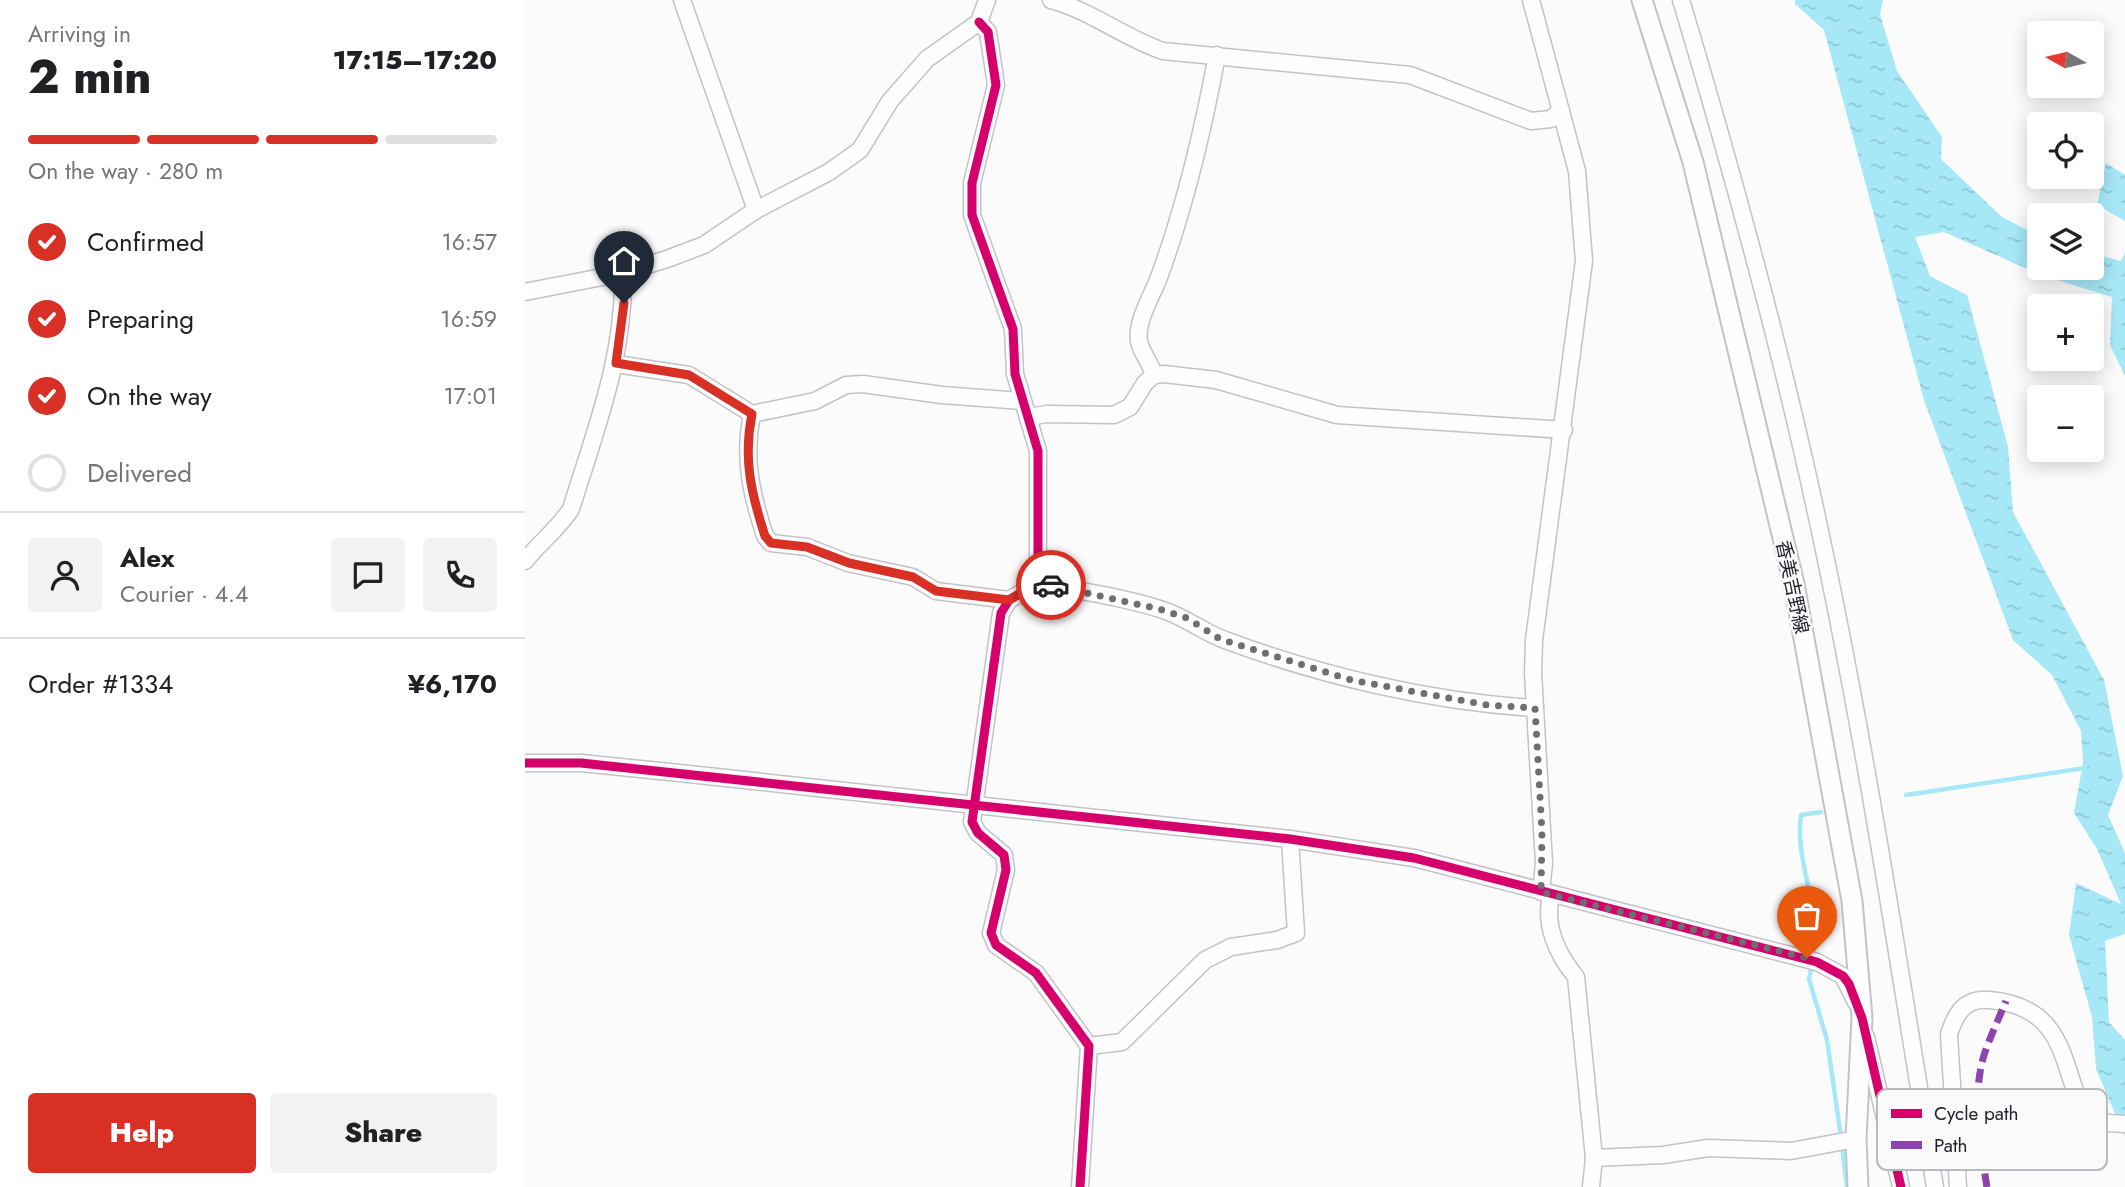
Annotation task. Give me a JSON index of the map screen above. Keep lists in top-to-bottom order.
{
  "streets": {
    "main road": ["香美吉野線"]
  },
  "legend": ["Cycle path", "Path"],
  "north": "left",
  "page": {
    "heading": ["2 min", "Arriving in", "17:15–17:20"],
    "panel": [
      "Alex",
      "Courier · 4.4",
      "Order #1334",
      "¥6,170"
    ],
    "map_buttons": ["+", "−"],
    "bar": "On the way · 280 m",
    "list": [
      ["Confirmed", "16:57"],
      ["Preparing", "16:59"],
      ["On the way", "17:01"],
      "Delivered"
    ],
    "buttons": ["Help", "Share"]
  }
}
